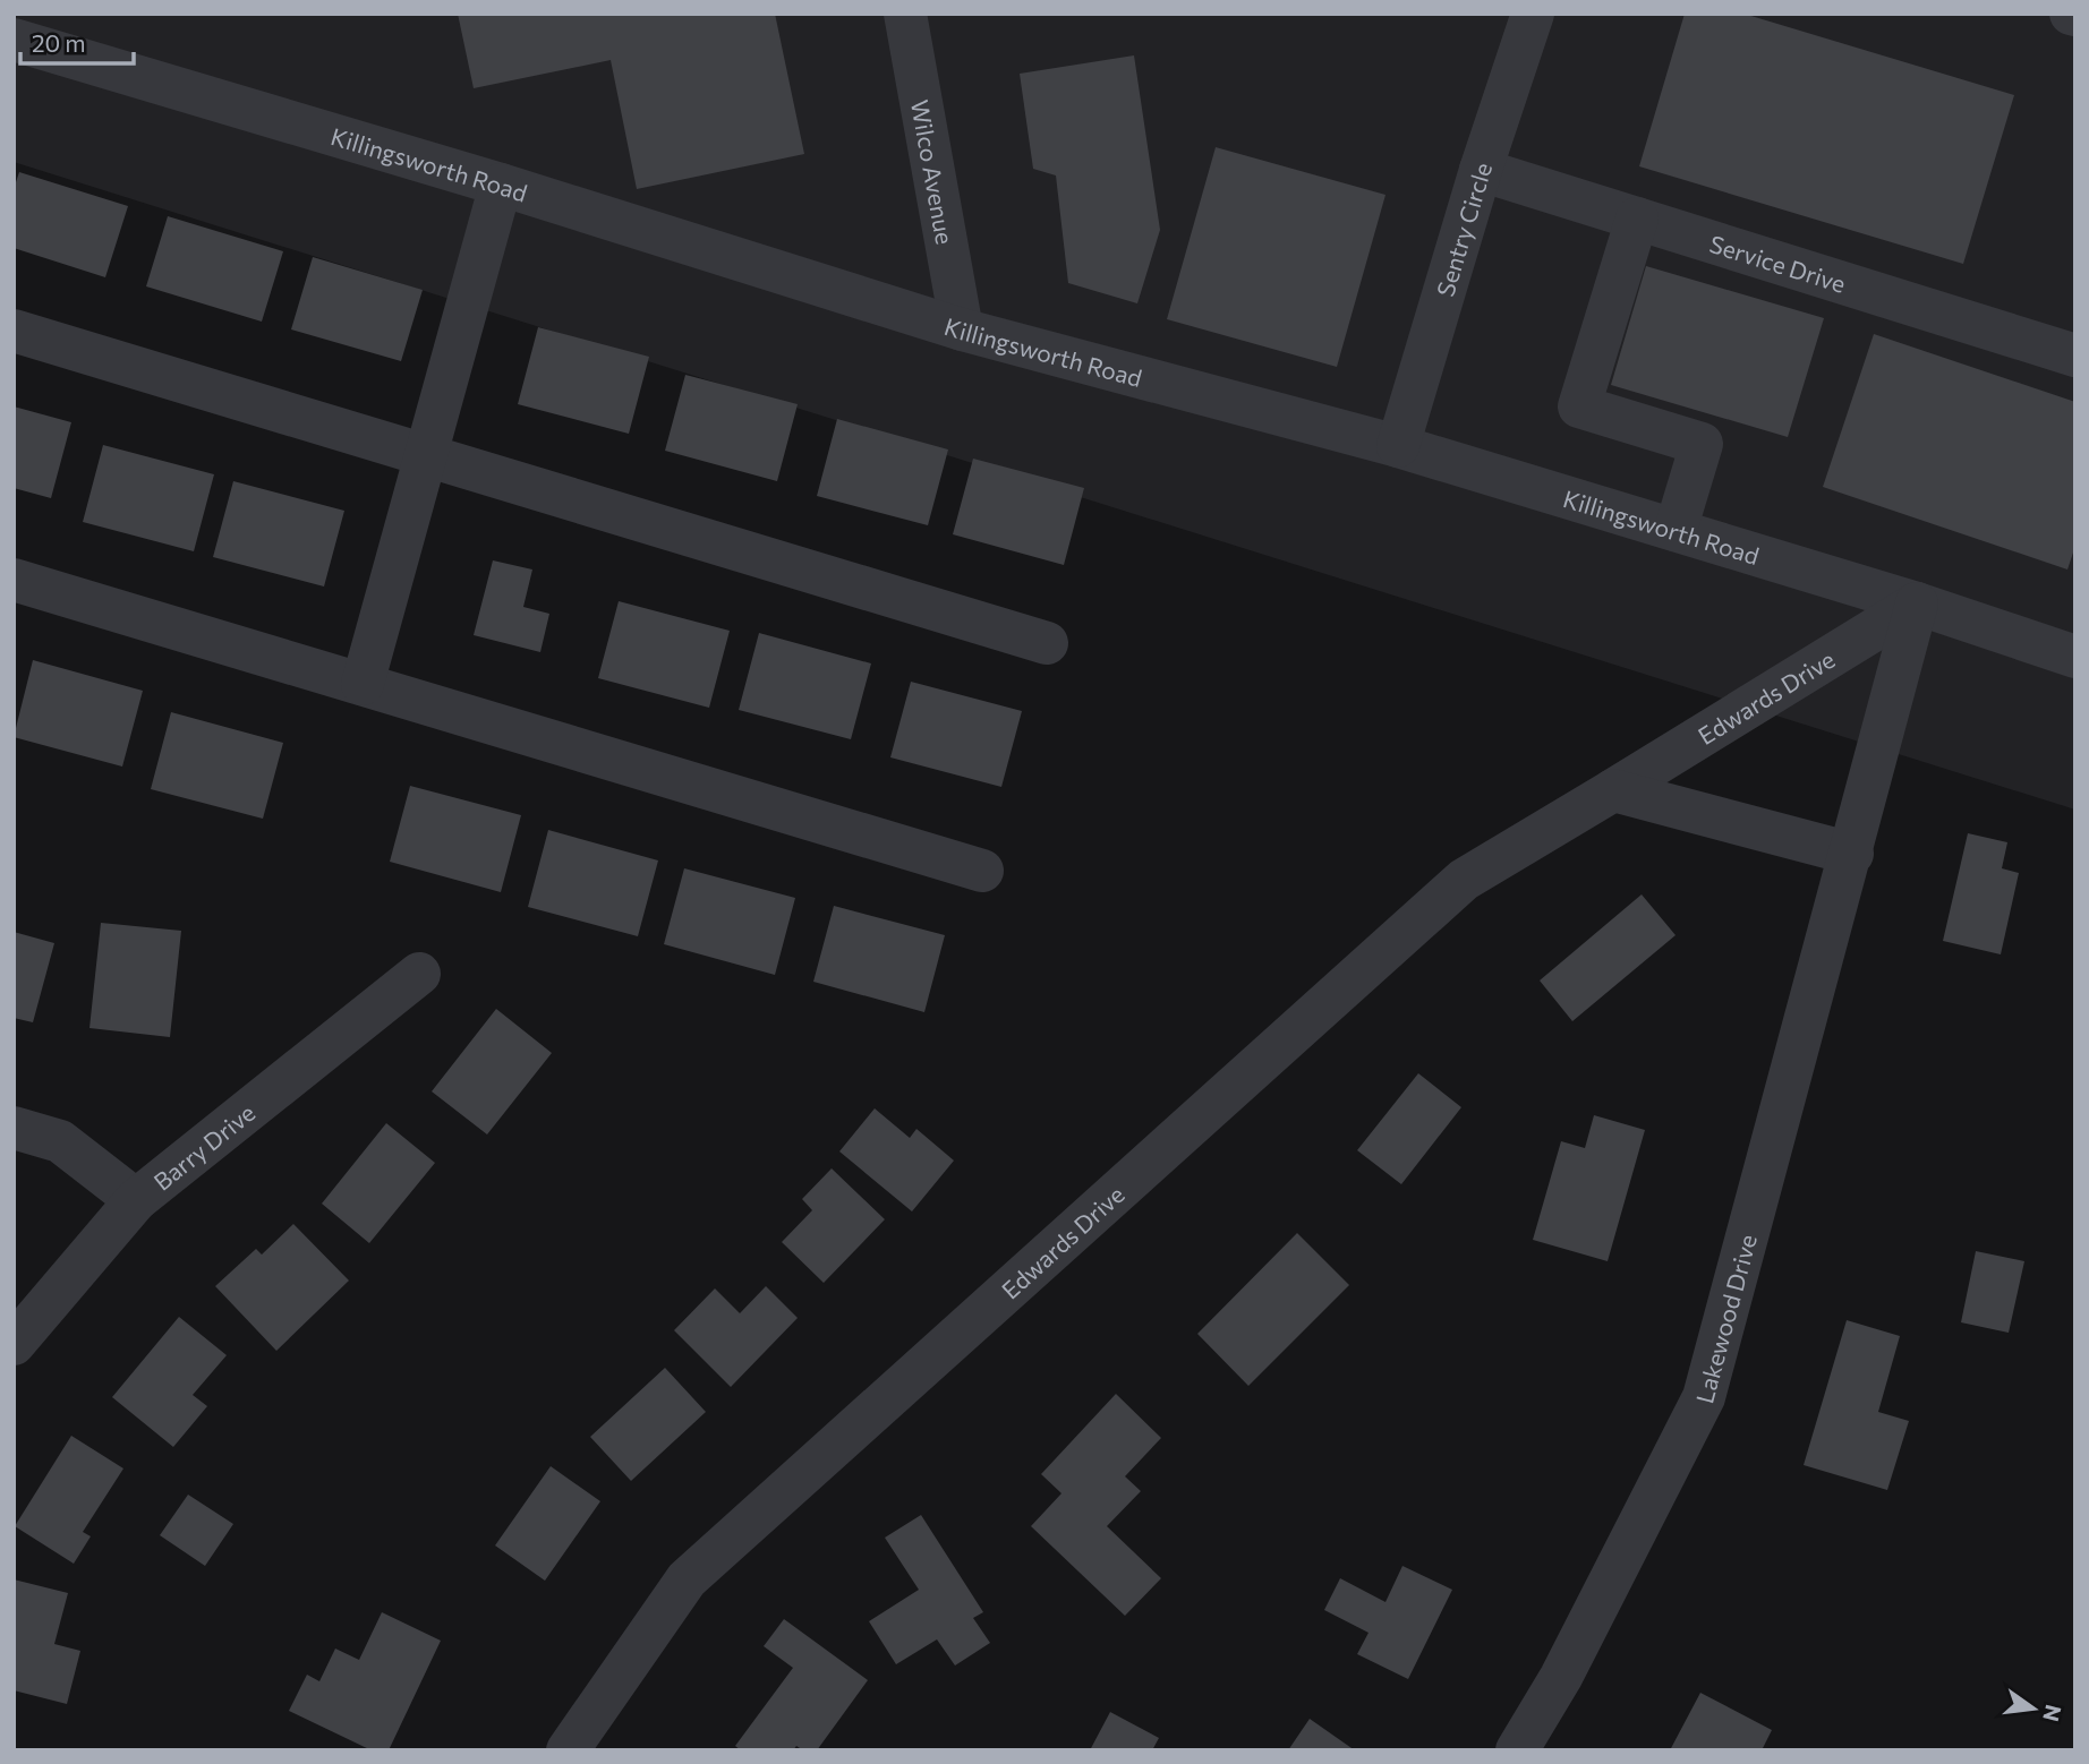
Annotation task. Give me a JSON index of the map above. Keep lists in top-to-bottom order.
{
  "streets": {
    "street": [
      "Killingsworth Road",
      "Wilco Avenue",
      "Sentry Circle",
      "Service Drive",
      "Edwards Drive",
      "Barry Drive",
      "Lakewood Drive"
    ]
  },
  "crossings": [
    ["Killingsworth Road", "Wilco Avenue"],
    ["Killingsworth Road", "Sentry Circle"],
    ["Killingsworth Road", "Edwards Drive"],
    ["Killingsworth Road", "Lakewood Drive"],
    ["Sentry Circle", "Service Drive"],
    ["Edwards Drive", "Lakewood Drive"]
  ],
  "scale_bar": "20 m",
  "north": "right"
}
